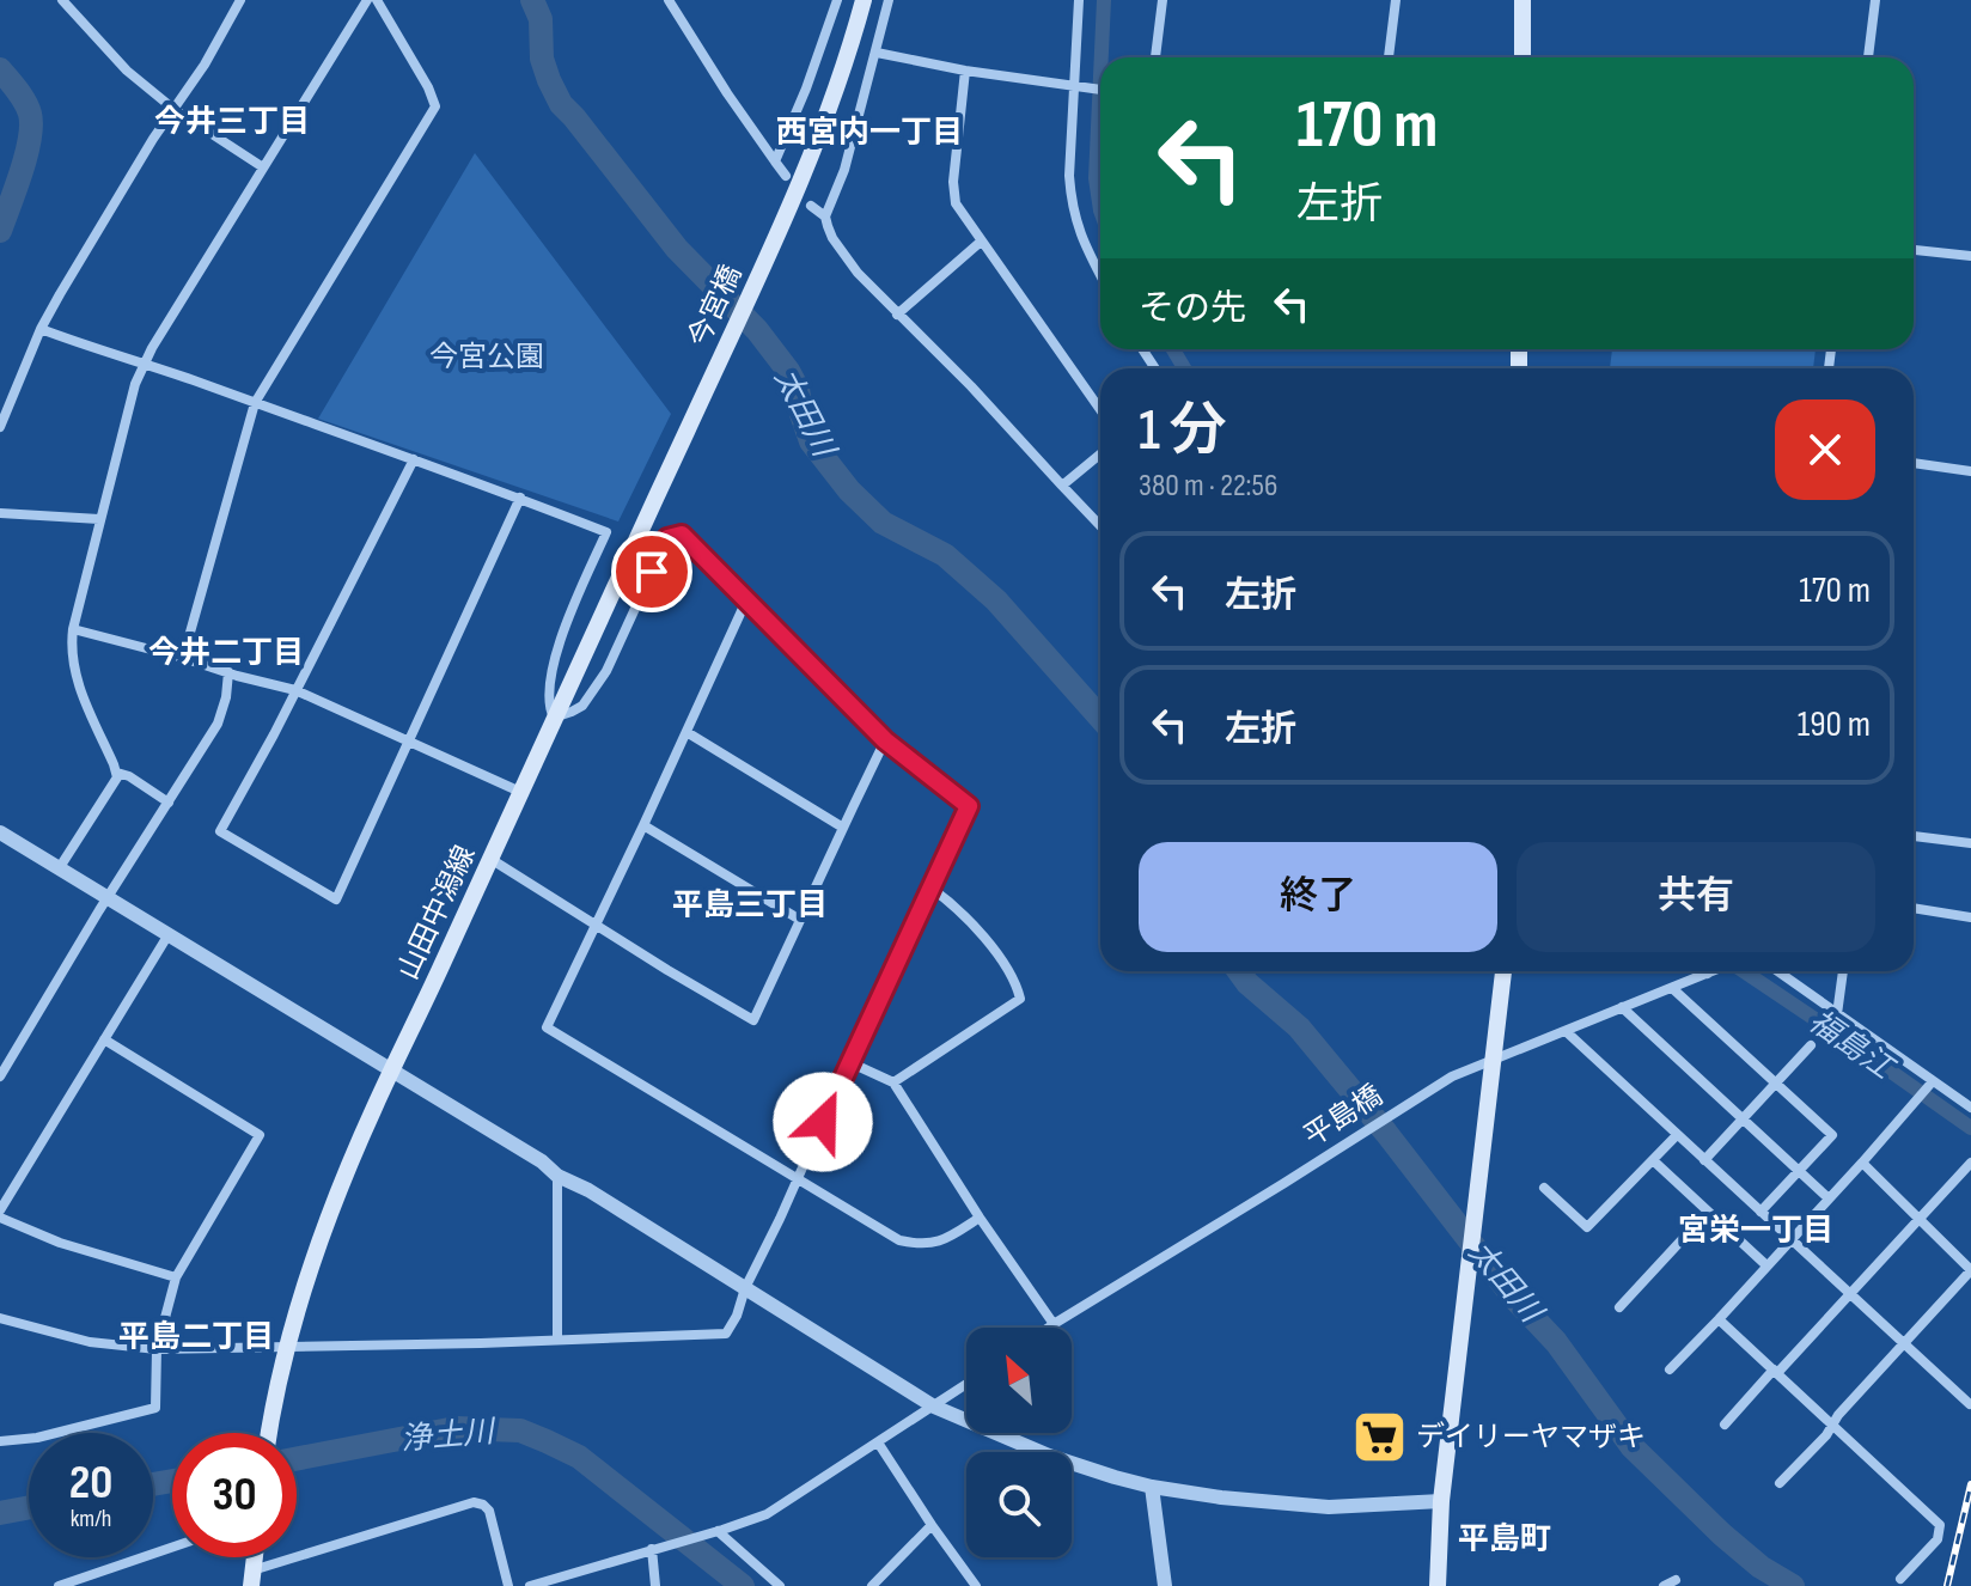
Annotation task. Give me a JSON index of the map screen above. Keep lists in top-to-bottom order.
{
  "streets": {
    "main road": ["今宮橋", "山田中潟線"],
    "street": ["平島橋"]
  },
  "crossings": [
    ["今宮橋", "山田中潟線"]
  ],
  "districts": [
    "今井三丁目",
    "西宮内一丁目",
    "今井二丁目",
    "平島三丁目",
    "宮栄一丁目",
    "平島二丁目",
    "平島町"
  ],
  "water": ["太田川", "福島江", "浄土川"],
  "parks": ["今宮公園"],
  "places": {
    "supermarket": ["デイリーヤマザキ"]
  },
  "north": "top left",
  "page": {
    "turn": ["170 m", "左折"],
    "then": "その先",
    "heading": ["1 分", "380 m · 22:56"],
    "list": [
      {
        "name": "左折",
        "value": "170 m"
      },
      {
        "name": "左折",
        "value": "190 m"
      }
    ],
    "buttons": ["終了", "共有"],
    "speed": "20 km/h",
    "limit": "30"
  }
}
